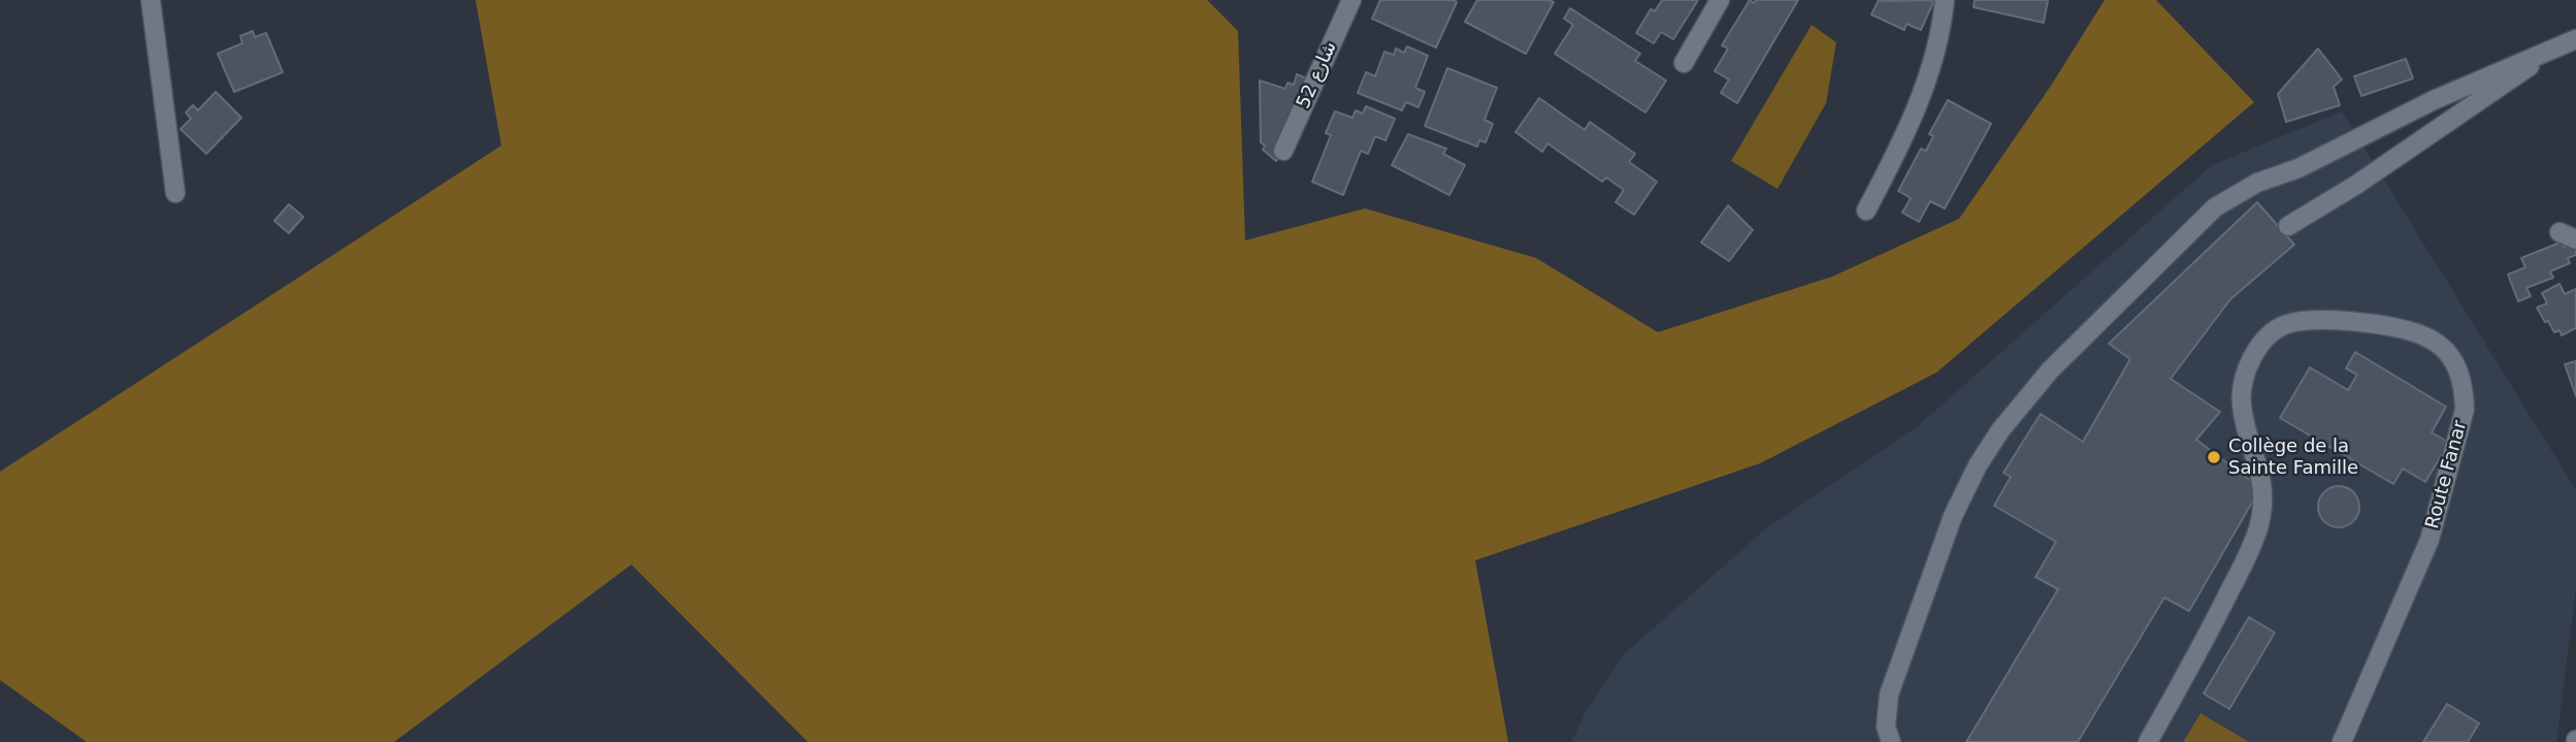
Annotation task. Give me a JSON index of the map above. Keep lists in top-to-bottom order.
{
  "streets": {
    "street": ["شارع 52", "Route Fanar"]
  },
  "places": ["Collège de la Sainte Famille"]
}
